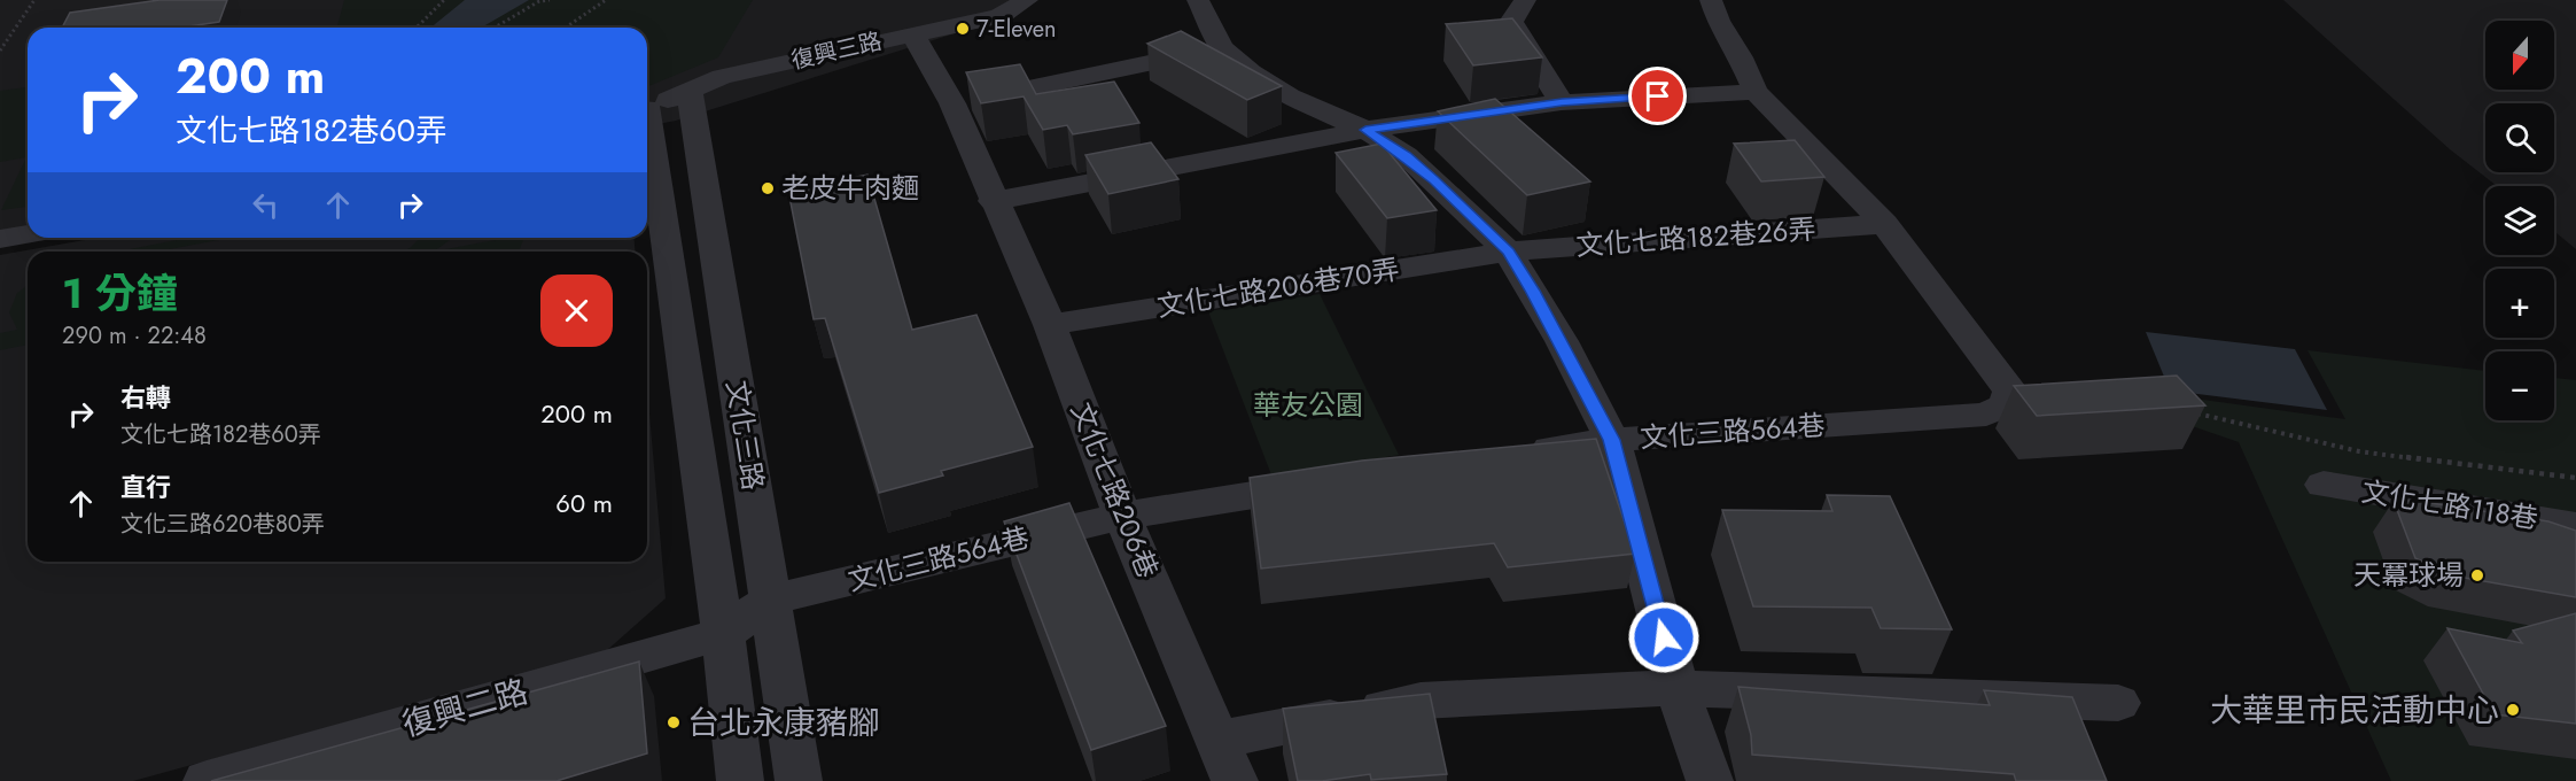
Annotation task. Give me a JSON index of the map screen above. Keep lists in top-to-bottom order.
{
  "streets": {
    "street": [
      "復興三路",
      "文化七路182巷26弄",
      "文化七路206巷70弄",
      "文化三路564巷",
      "文化三路",
      "文化七路206巷",
      "文化七路118巷",
      "復興二路"
    ]
  },
  "crossings": [
    ["復興三路", "文化三路"],
    ["復興三路", "文化七路206巷"],
    ["文化七路182巷26弄", "文化七路206巷70弄"],
    ["文化七路182巷26弄", "文化三路564巷"],
    ["文化七路206巷70弄", "文化七路206巷"],
    ["文化三路564巷", "文化三路"],
    ["文化三路564巷", "文化七路206巷"],
    ["文化三路564巷", "復興二路"],
    ["文化三路", "復興二路"]
  ],
  "parks": ["華友公園"],
  "places": [
    "7-Eleven",
    "老皮牛肉麵",
    "天冪球場",
    "大華里市民活動中心",
    "台北永康豬腳"
  ],
  "north": "bottom",
  "page": {
    "map_buttons": ["+", "−"],
    "turn": ["200 m", "文化七路182巷60弄"],
    "heading": ["1 分鐘", "290 m · 22:48"],
    "list": [
      {
        "name": "右轉",
        "note": "文化七路182巷60弄",
        "value": "200 m"
      },
      {
        "name": "直行",
        "note": "文化三路620巷80弄",
        "value": "60 m"
      }
    ]
  }
}
